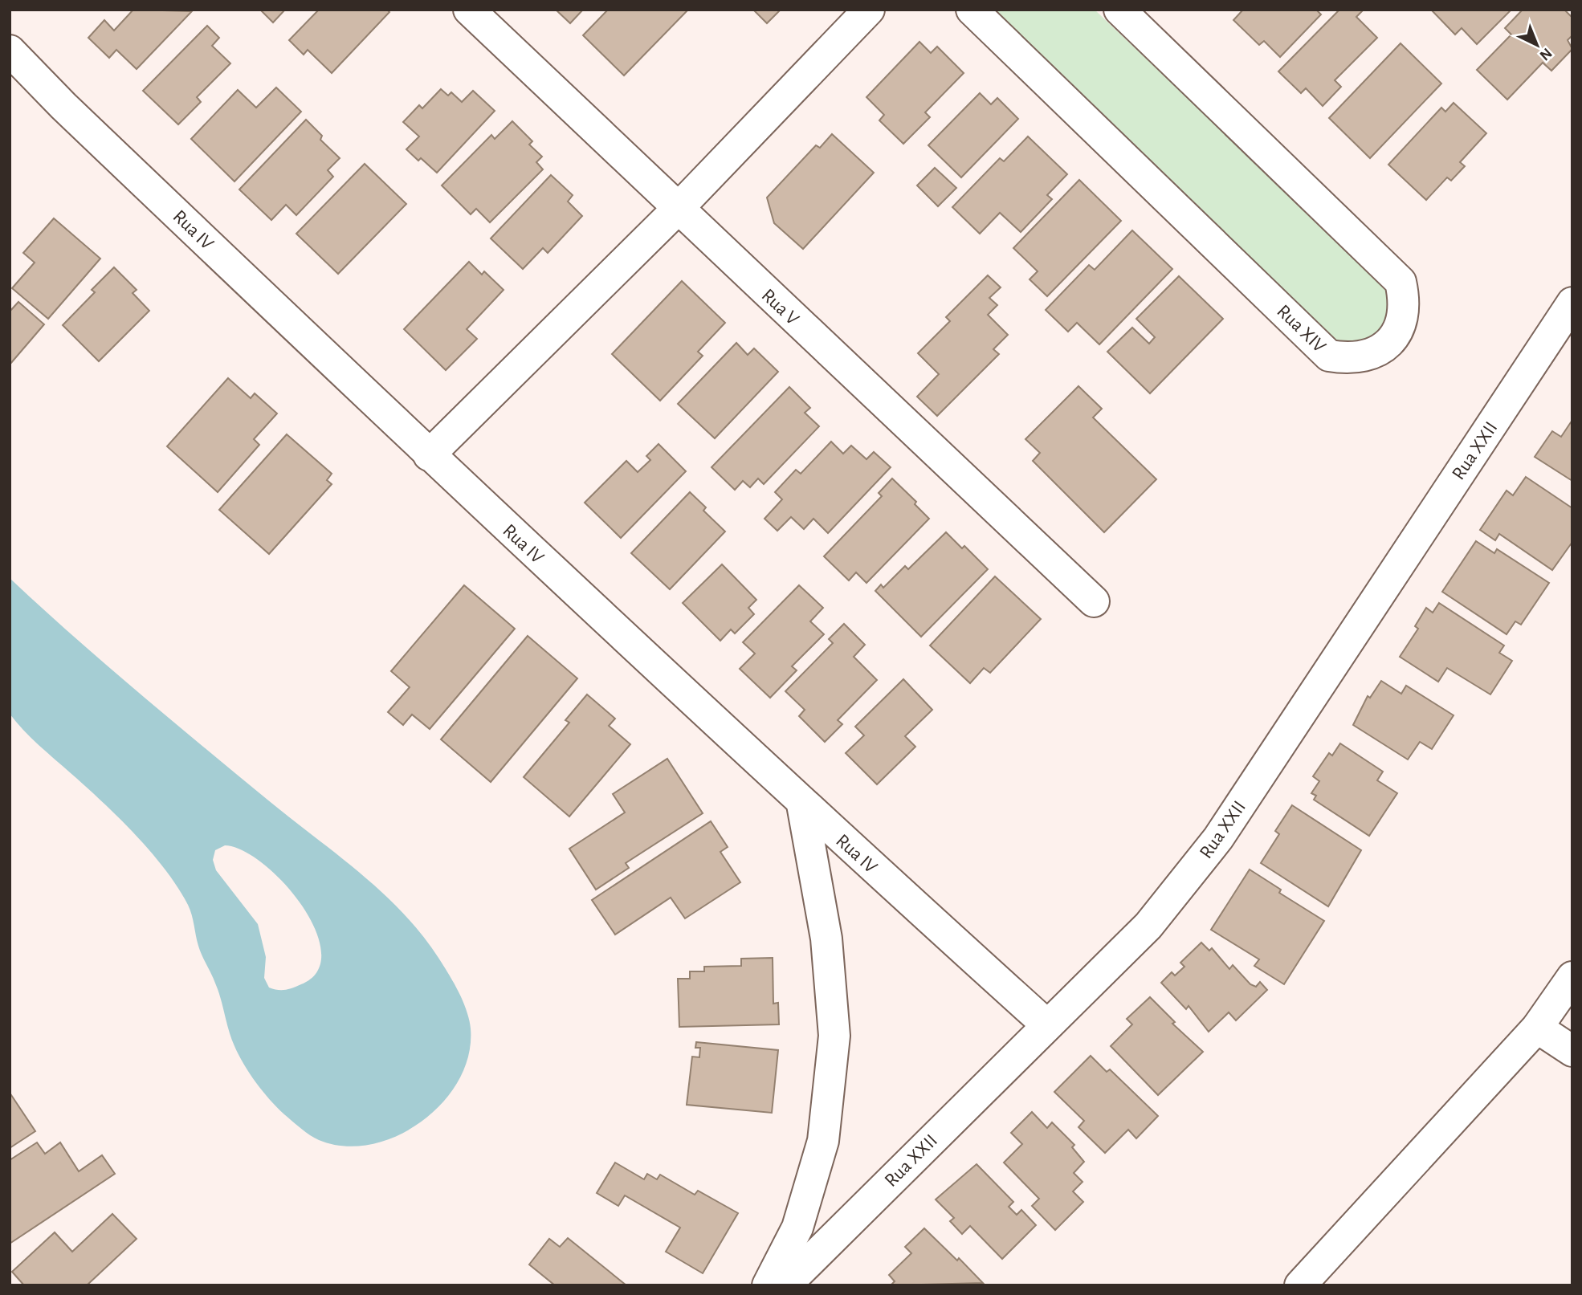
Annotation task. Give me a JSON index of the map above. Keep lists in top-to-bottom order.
{
  "streets": {
    "street": [
      "Rua IV",
      "Rua V",
      "Rua XIV",
      "Rua XXII"
    ]
  },
  "crossings": [
    ["Rua IV", "Rua XXII"]
  ],
  "north": "bottom right"
}
